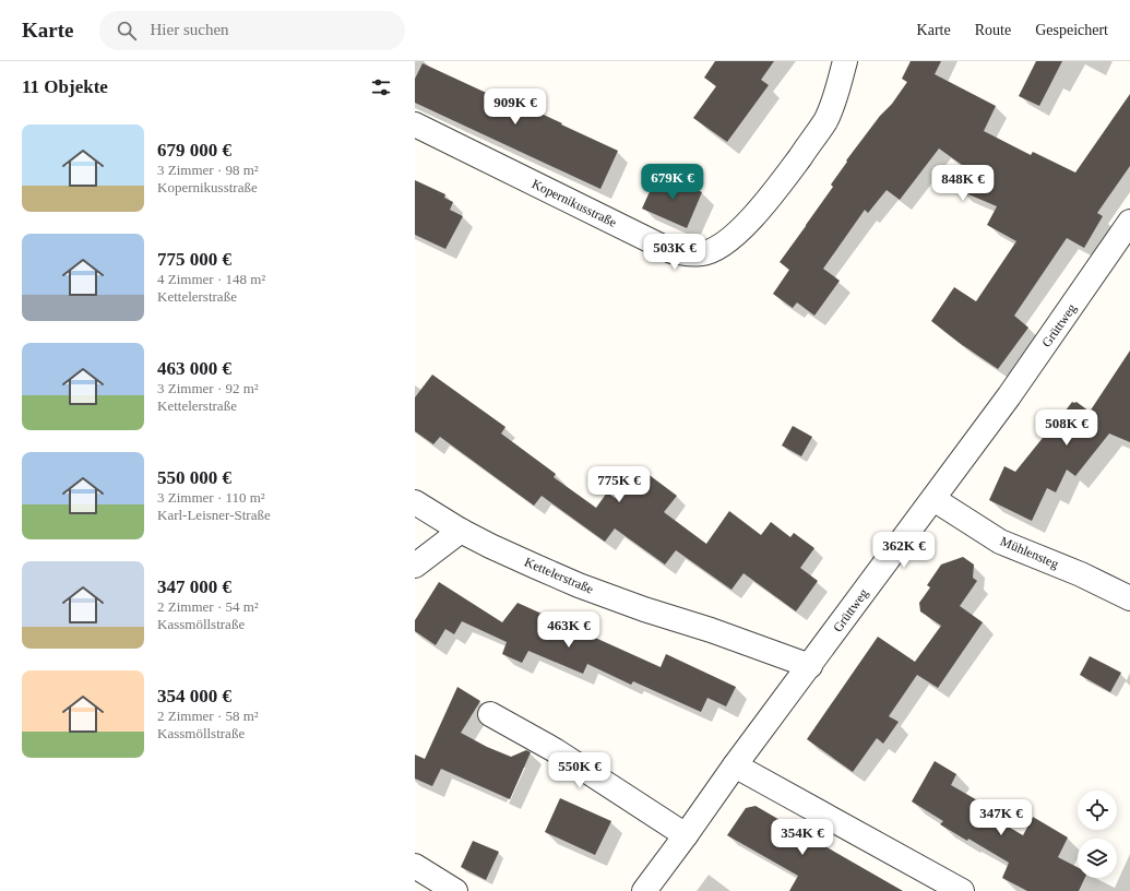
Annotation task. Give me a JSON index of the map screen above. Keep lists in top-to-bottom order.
{
  "streets": {
    "street": [
      "Kopernikusstraße",
      "Grüttweg",
      "Mühlensteg",
      "Kettelerstraße"
    ]
  },
  "crossings": [
    ["Grüttweg", "Mühlensteg"],
    ["Grüttweg", "Kettelerstraße"]
  ],
  "page": {
    "header": "Karte",
    "search": "Hier suchen",
    "nav": ["Karte", "Route", "Gespeichert"],
    "heading": "11 Objekte",
    "price": [
      "909K €",
      "679K €",
      "848K €",
      "503K €",
      "508K €",
      "775K €",
      "362K €",
      "463K €",
      "550K €",
      "347K €",
      "354K €"
    ],
    "list": [
      {
        "name": "679 000 €",
        "note": "3 Zimmer · 98 m² · Kopernikusstraße"
      },
      {
        "name": "775 000 €",
        "note": "4 Zimmer · 148 m² · Kettelerstraße"
      },
      {
        "name": "463 000 €",
        "note": "3 Zimmer · 92 m² · Kettelerstraße"
      },
      {
        "name": "550 000 €",
        "note": "3 Zimmer · 110 m² · Karl-Leisner-Straße"
      },
      {
        "name": "347 000 €",
        "note": "2 Zimmer · 54 m² · Kassmöllstraße"
      },
      {
        "name": "354 000 €",
        "note": "2 Zimmer · 58 m² · Kassmöllstraße"
      }
    ]
  }
}
